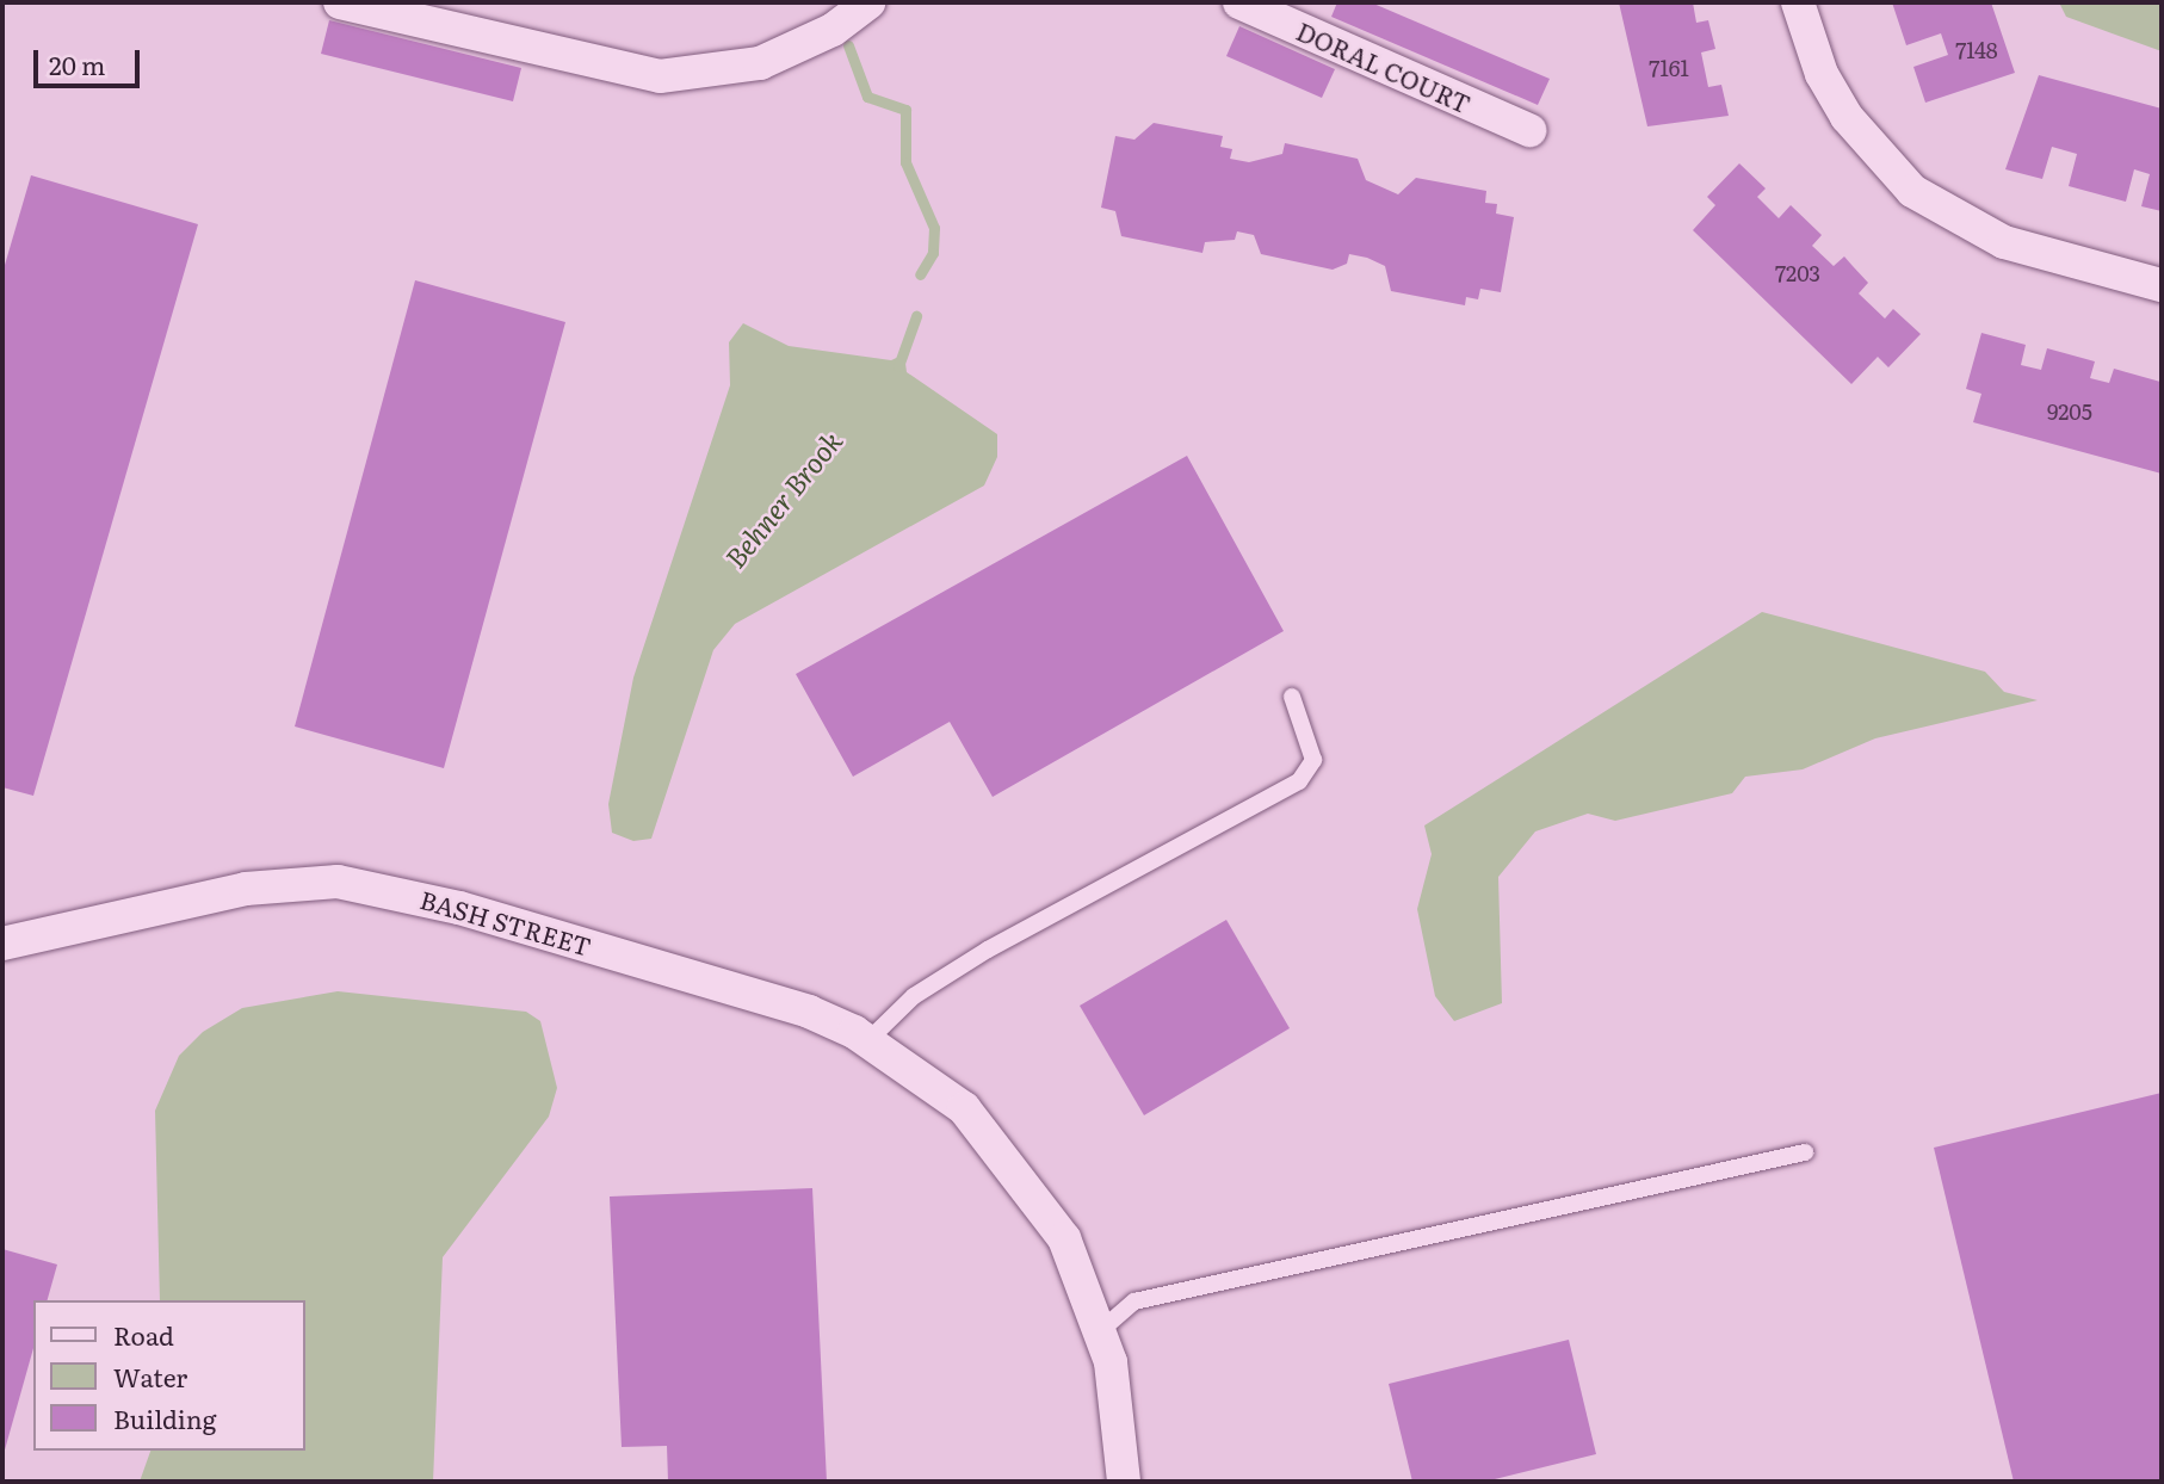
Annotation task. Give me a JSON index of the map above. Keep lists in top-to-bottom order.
{
  "streets": {
    "street": ["DORAL COURT", "BASH STREET"]
  },
  "water": ["Behner Brook"],
  "house_numbers": [
    "7148",
    "7161",
    "7203",
    "9205"
  ],
  "legend": ["Road", "Water", "Building"],
  "scale_bar": "20 m"
}
